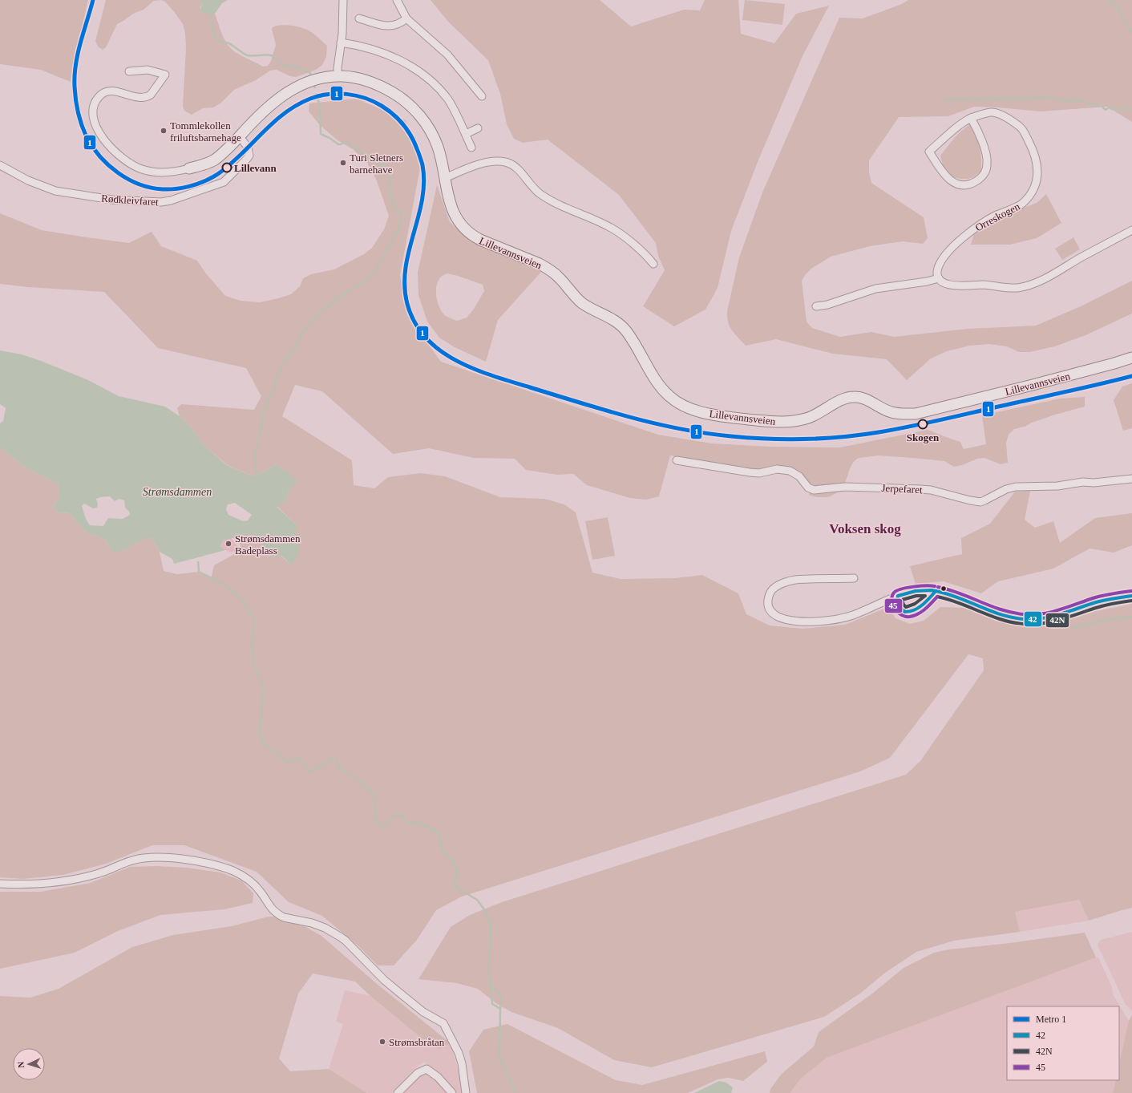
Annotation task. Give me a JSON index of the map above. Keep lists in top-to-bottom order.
{
  "streets": {
    "street": [
      "Rødkleivfaret",
      "Orreskogen",
      "Lillevannsveien",
      "Jerpefaret"
    ]
  },
  "crossings": [
    ["Rødkleivfaret", "Lillevannsveien"]
  ],
  "districts": ["Voksen skog"],
  "water": ["Strømsdammen"],
  "places": [
    "Tommlekollen friluftsbarnehage",
    "Turi Sletners barnehave",
    "Lillevann",
    "Skogen",
    "Strømsdammen Badeplass",
    "Strømsbråtan"
  ],
  "lines": [
    "metro line 1",
    "transit line 45",
    "transit line 42",
    "transit line 42N"
  ],
  "legend": [
    "Metro 1",
    "42",
    "42N",
    "45"
  ],
  "north": "left"
}
